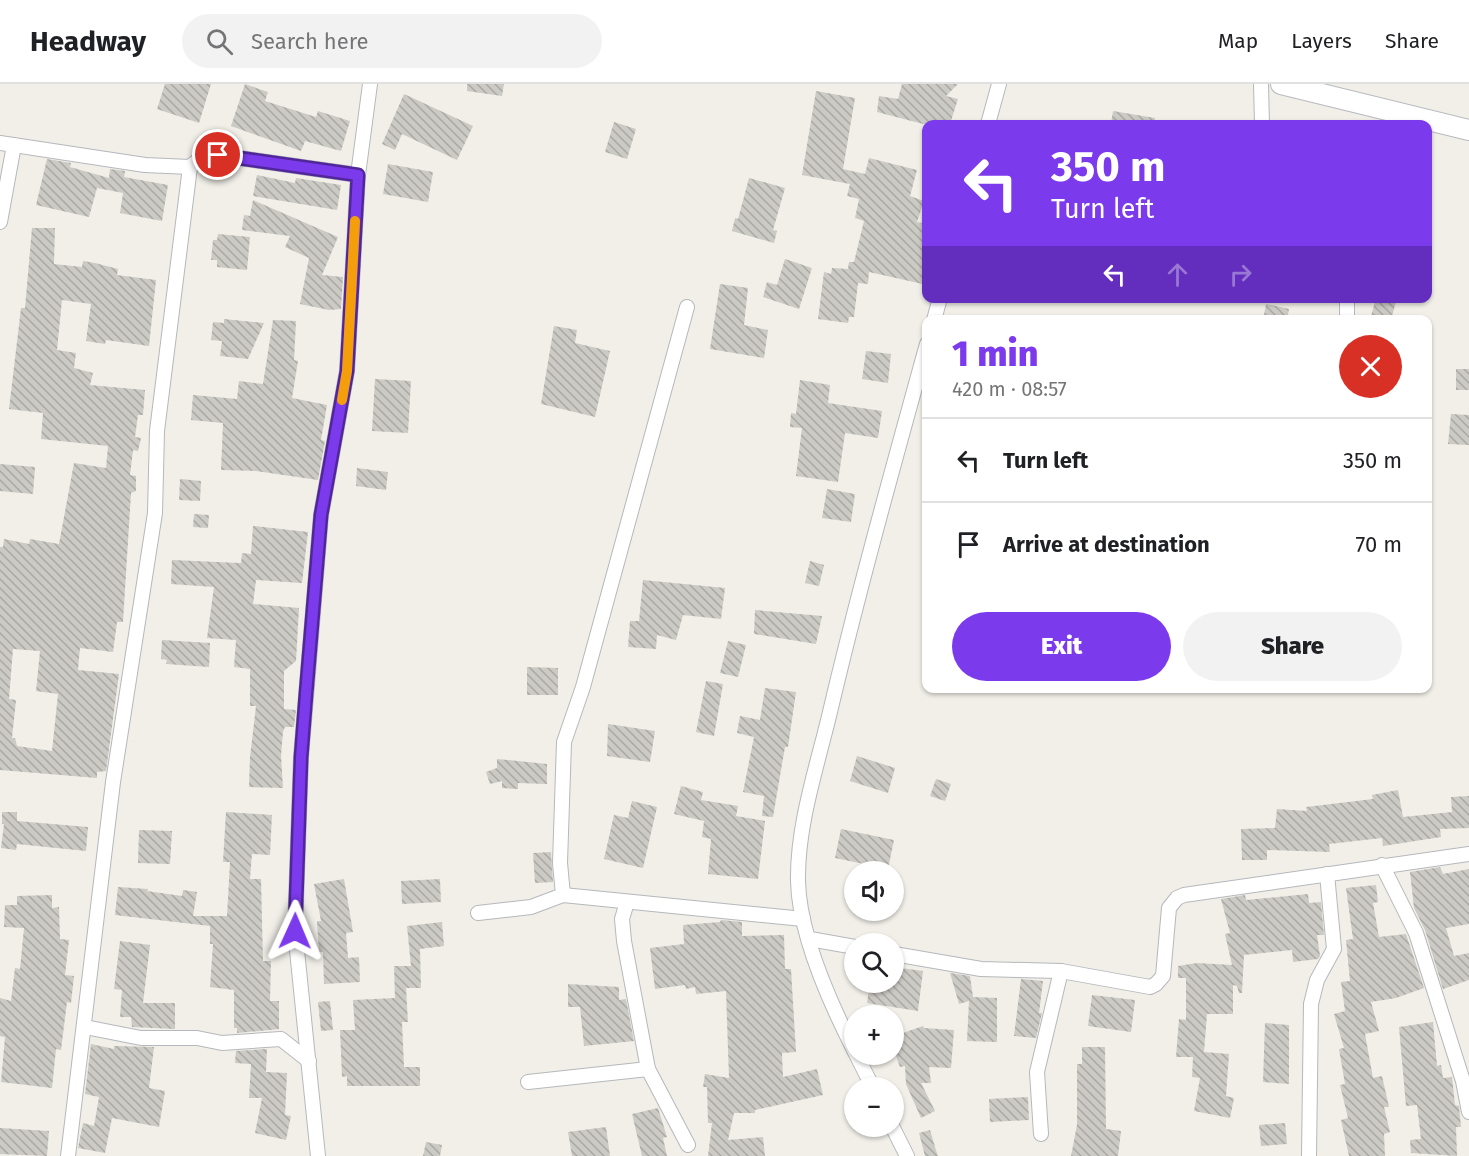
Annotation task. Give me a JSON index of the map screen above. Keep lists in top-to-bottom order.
{
  "page": {
    "header": "Headway",
    "search": "Search here",
    "nav": ["Map", "Layers", "Share"],
    "turn": ["350 m", "Turn left"],
    "heading": ["1 min", "420 m · 08:57"],
    "list": [
      {
        "name": "Turn left",
        "value": "350 m"
      },
      {
        "name": "Arrive at destination",
        "value": "70 m"
      }
    ],
    "buttons": ["Exit", "Share"],
    "map_buttons": ["+", "−"]
  }
}
